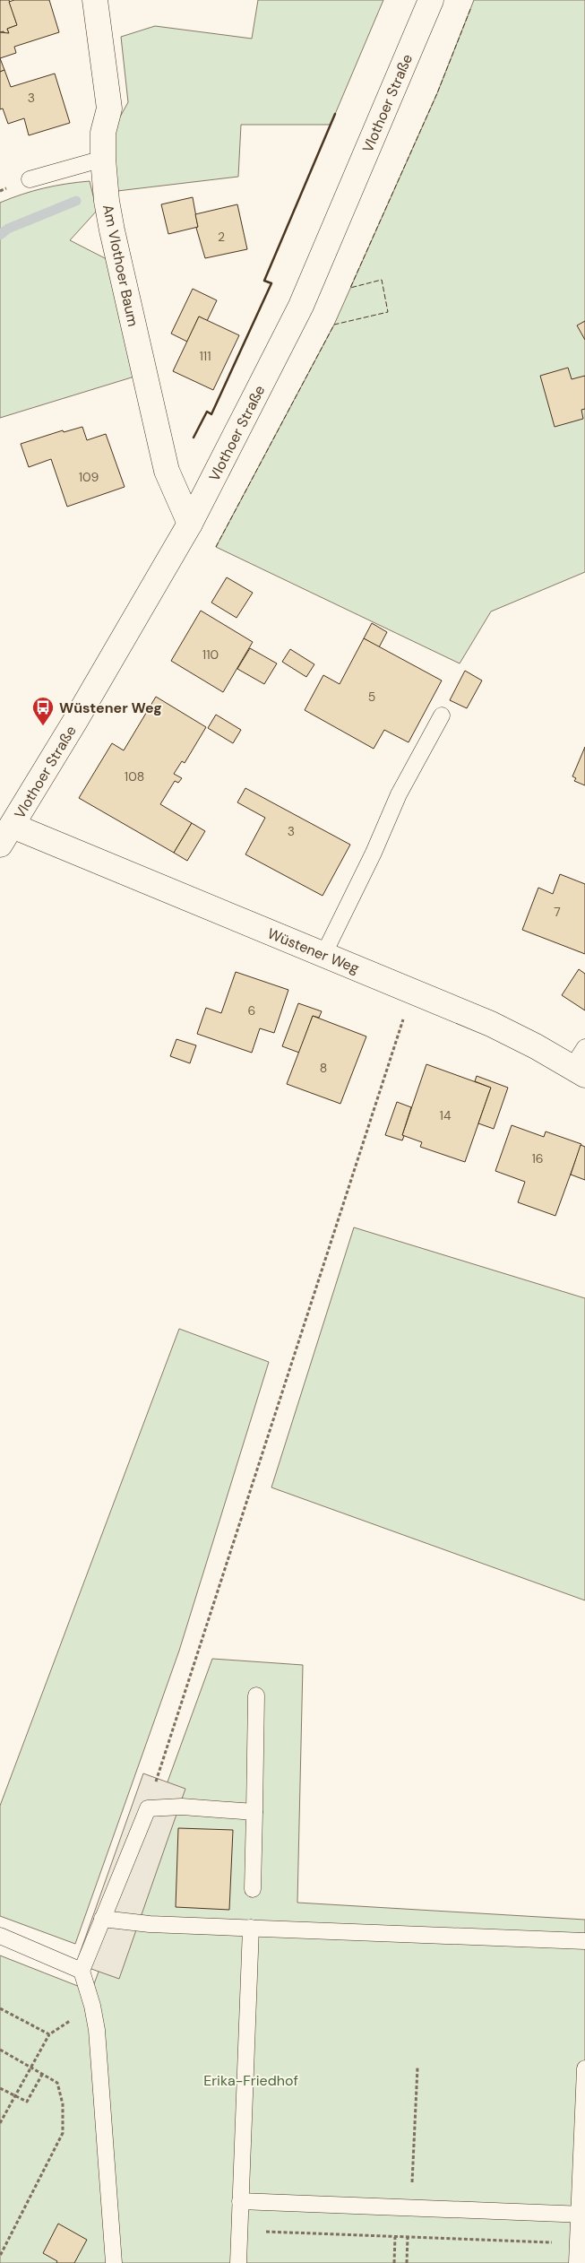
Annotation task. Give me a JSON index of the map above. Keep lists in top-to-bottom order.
{
  "streets": {
    "street": ["Vlothoer Straße", "Am Vlothoer Baum", "Wüstener Weg"]
  },
  "crossings": [
    ["Vlothoer Straße", "Am Vlothoer Baum"],
    ["Vlothoer Straße", "Wüstener Weg"]
  ],
  "parks": ["Erika-Friedhof"],
  "places": {
    "bus stop": ["Wüstener Weg"]
  },
  "house_numbers": [
    "3",
    "2",
    "111",
    "109",
    "110",
    "5",
    "108",
    "3",
    "7",
    "6",
    "8",
    "14",
    "16"
  ]
}
